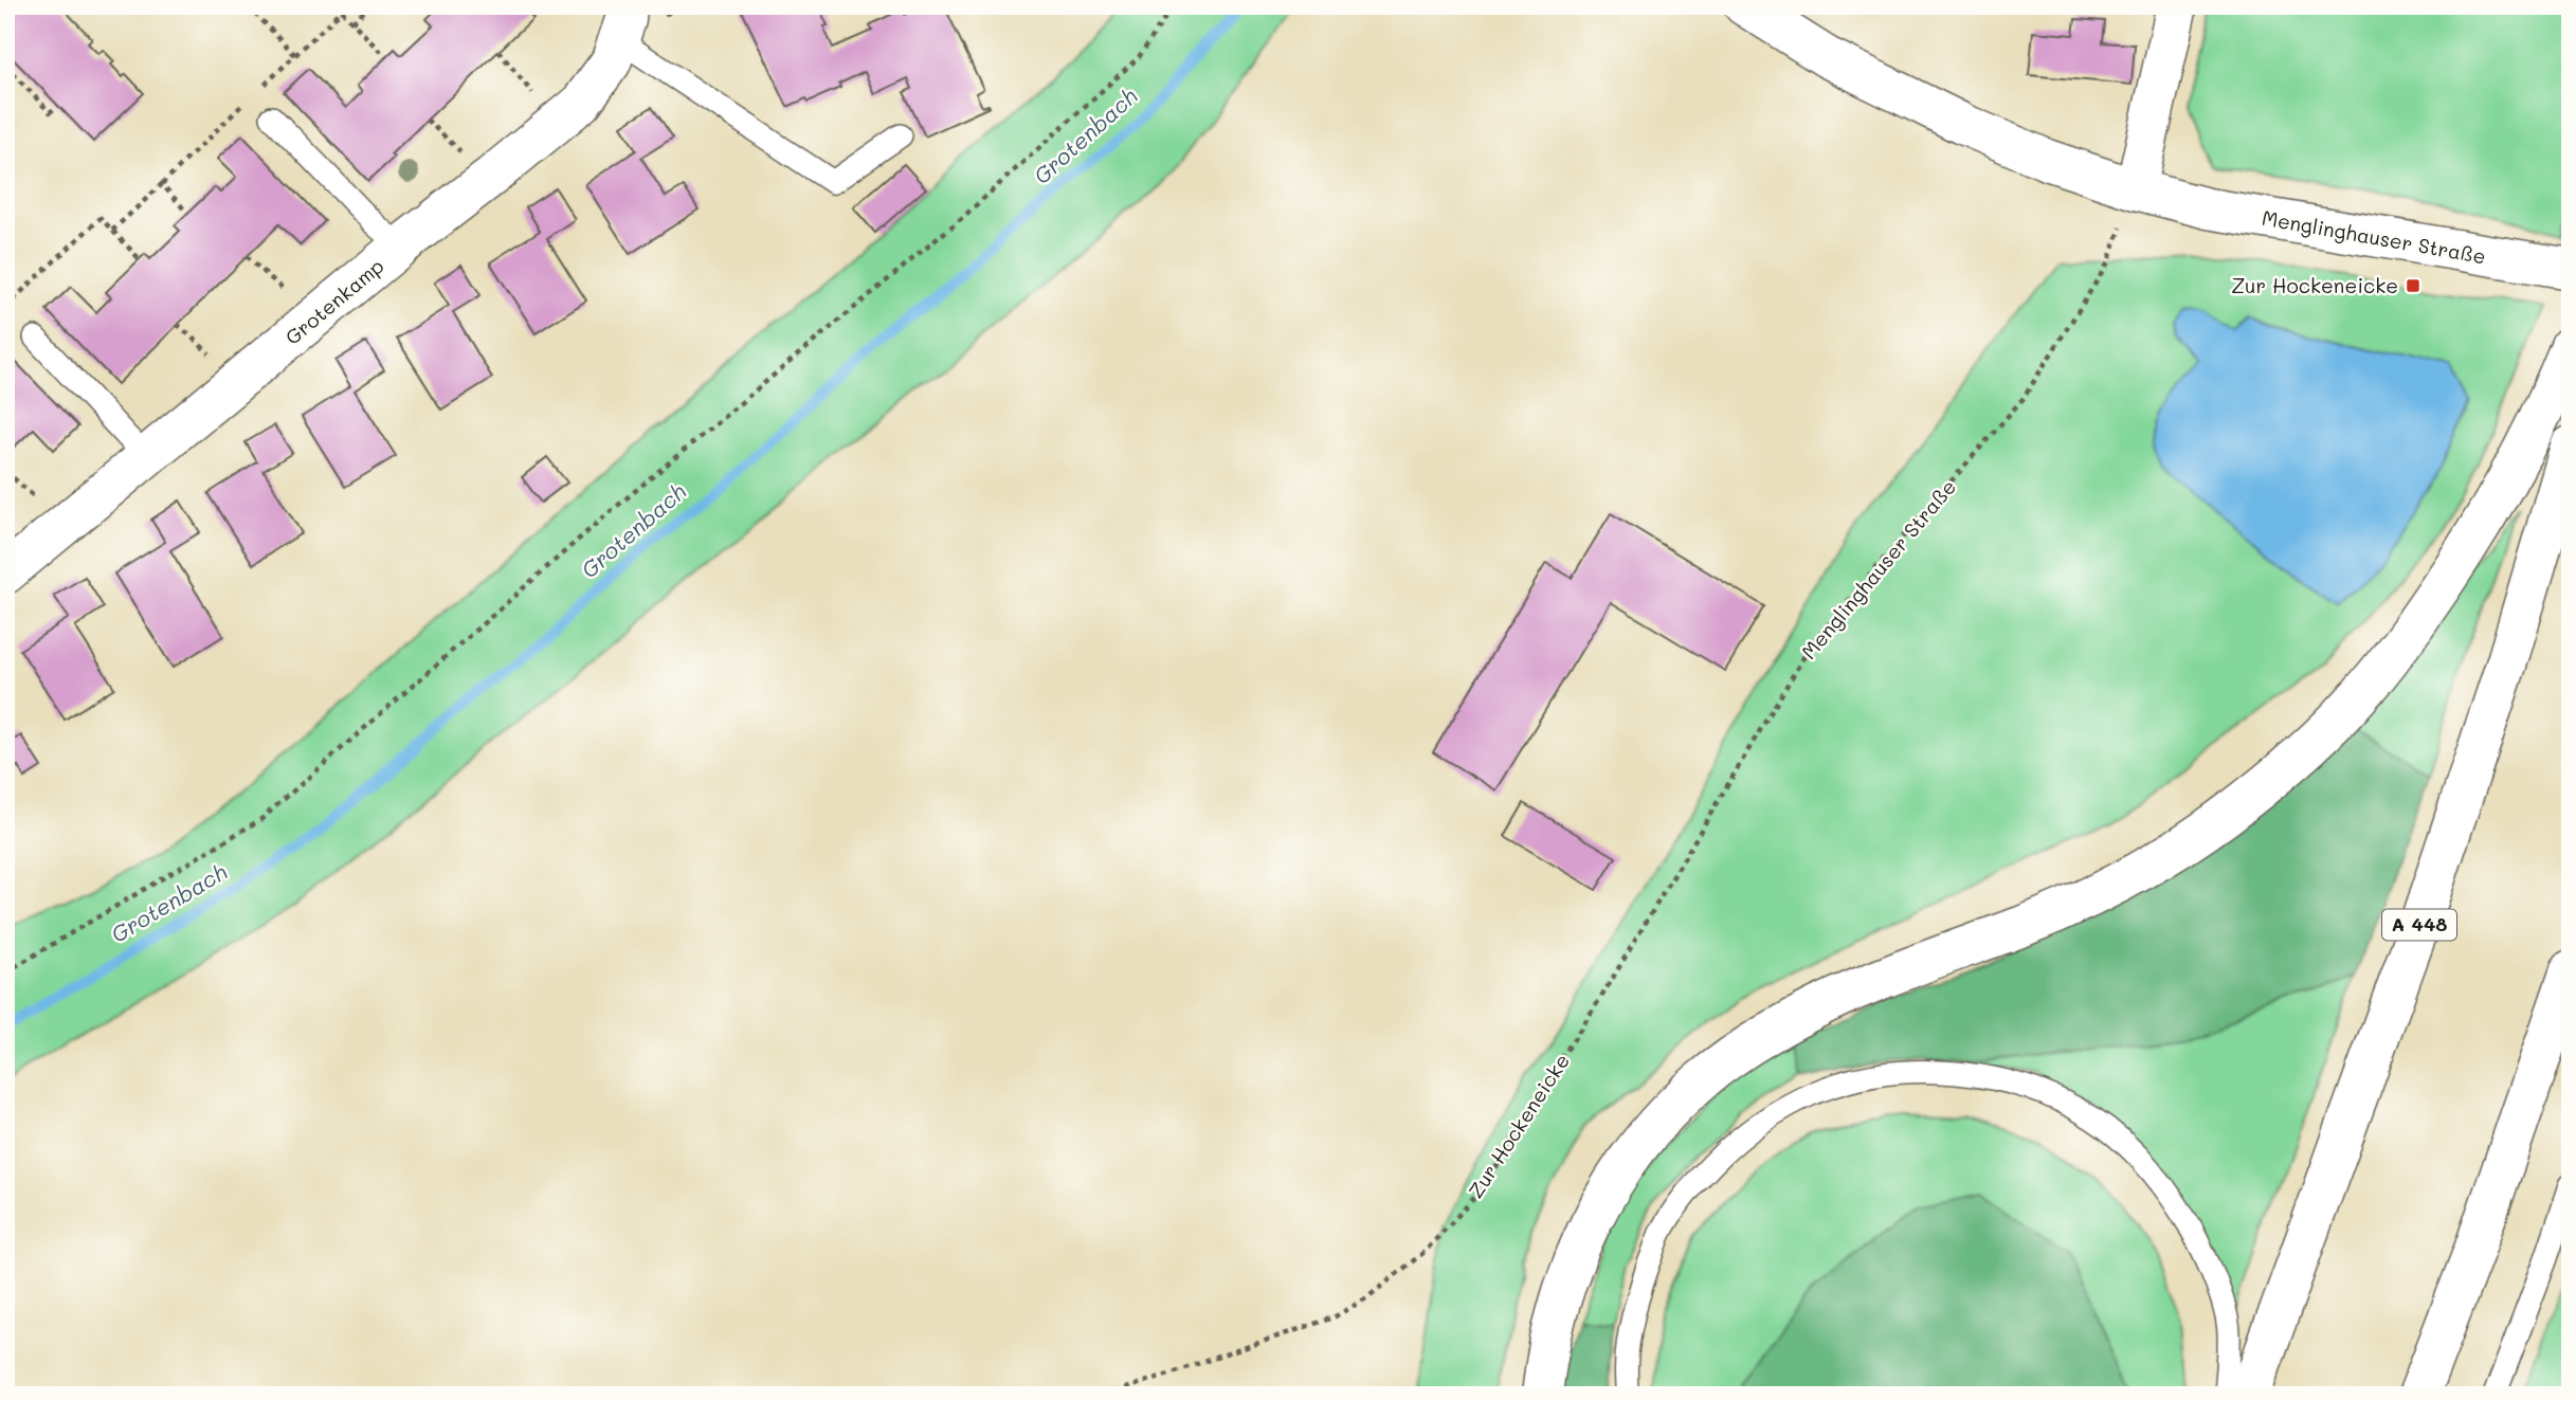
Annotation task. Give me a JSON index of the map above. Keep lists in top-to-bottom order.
{
  "streets": {
    "main road": ["Menglinghauser Straße", "Grotenkamp", "A 448"],
    "path": ["Zur Hockeneicke"]
  },
  "crossings": [
    ["Menglinghauser Straße", "Zur Hockeneicke"]
  ],
  "water": ["Grotenbach"],
  "places": {
    "transit": ["Zur Hockeneicke"]
  }
}
